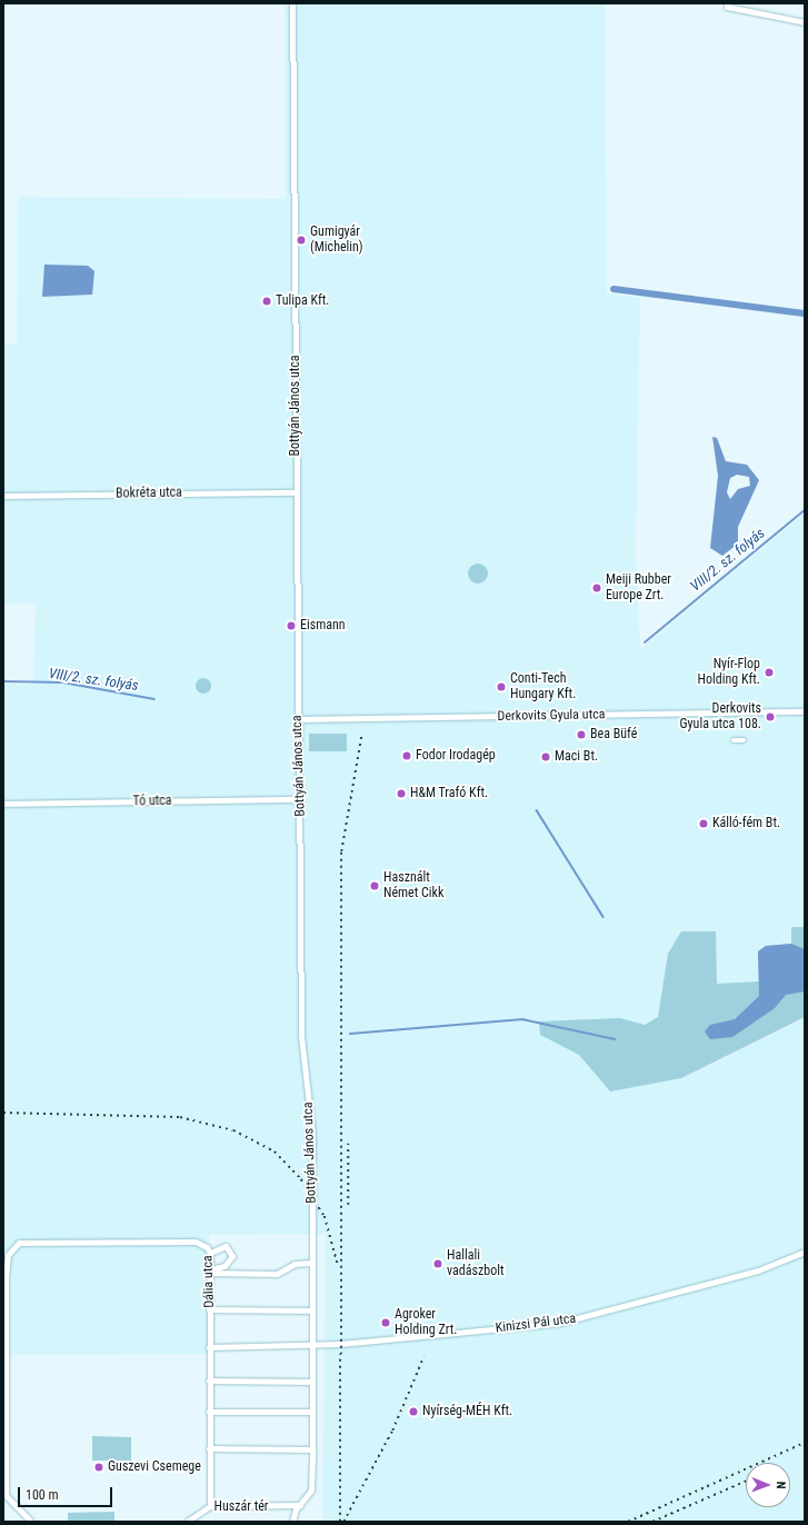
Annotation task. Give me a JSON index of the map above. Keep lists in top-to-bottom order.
{
  "streets": {
    "street": [
      "Bottyán János utca",
      "Bokréta utca",
      "Derkovits Gyula utca",
      "Tó utca",
      "Dália utca",
      "Kinizsi Pál utca",
      "Huszár tér"
    ]
  },
  "crossings": [
    ["Bottyán János utca", "Bokréta utca"],
    ["Bottyán János utca", "Derkovits Gyula utca"],
    ["Bottyán János utca", "Tó utca"],
    ["Bottyán János utca", "Kinizsi Pál utca"],
    ["Bottyán János utca", "Huszár tér"],
    ["Dália utca", "Kinizsi Pál utca"],
    ["Dália utca", "Huszár tér"]
  ],
  "water": ["VIII/2. sz. folyás"],
  "places": [
    "Gumigyár (Michelin)",
    "Tulipa Kft.",
    "Meiji Rubber Europe Zrt.",
    "Eismann",
    "Nyír-Flop Holding Kft.",
    "Conti-Tech Hungary Kft.",
    "Derkovits Gyula utca 108.",
    "Bea Büfé",
    "Fodor Irodagép",
    "Maci Bt.",
    "H&M Trafó Kft.",
    "Kálló-fém Bt.",
    "Használt Német Cikk",
    "Hallali vadászbolt",
    "Agroker Holding Zrt.",
    "Nyírség-MÉH Kft.",
    "Guszevi Csemege"
  ],
  "scale_bar": "100 m",
  "north": "right"
}
